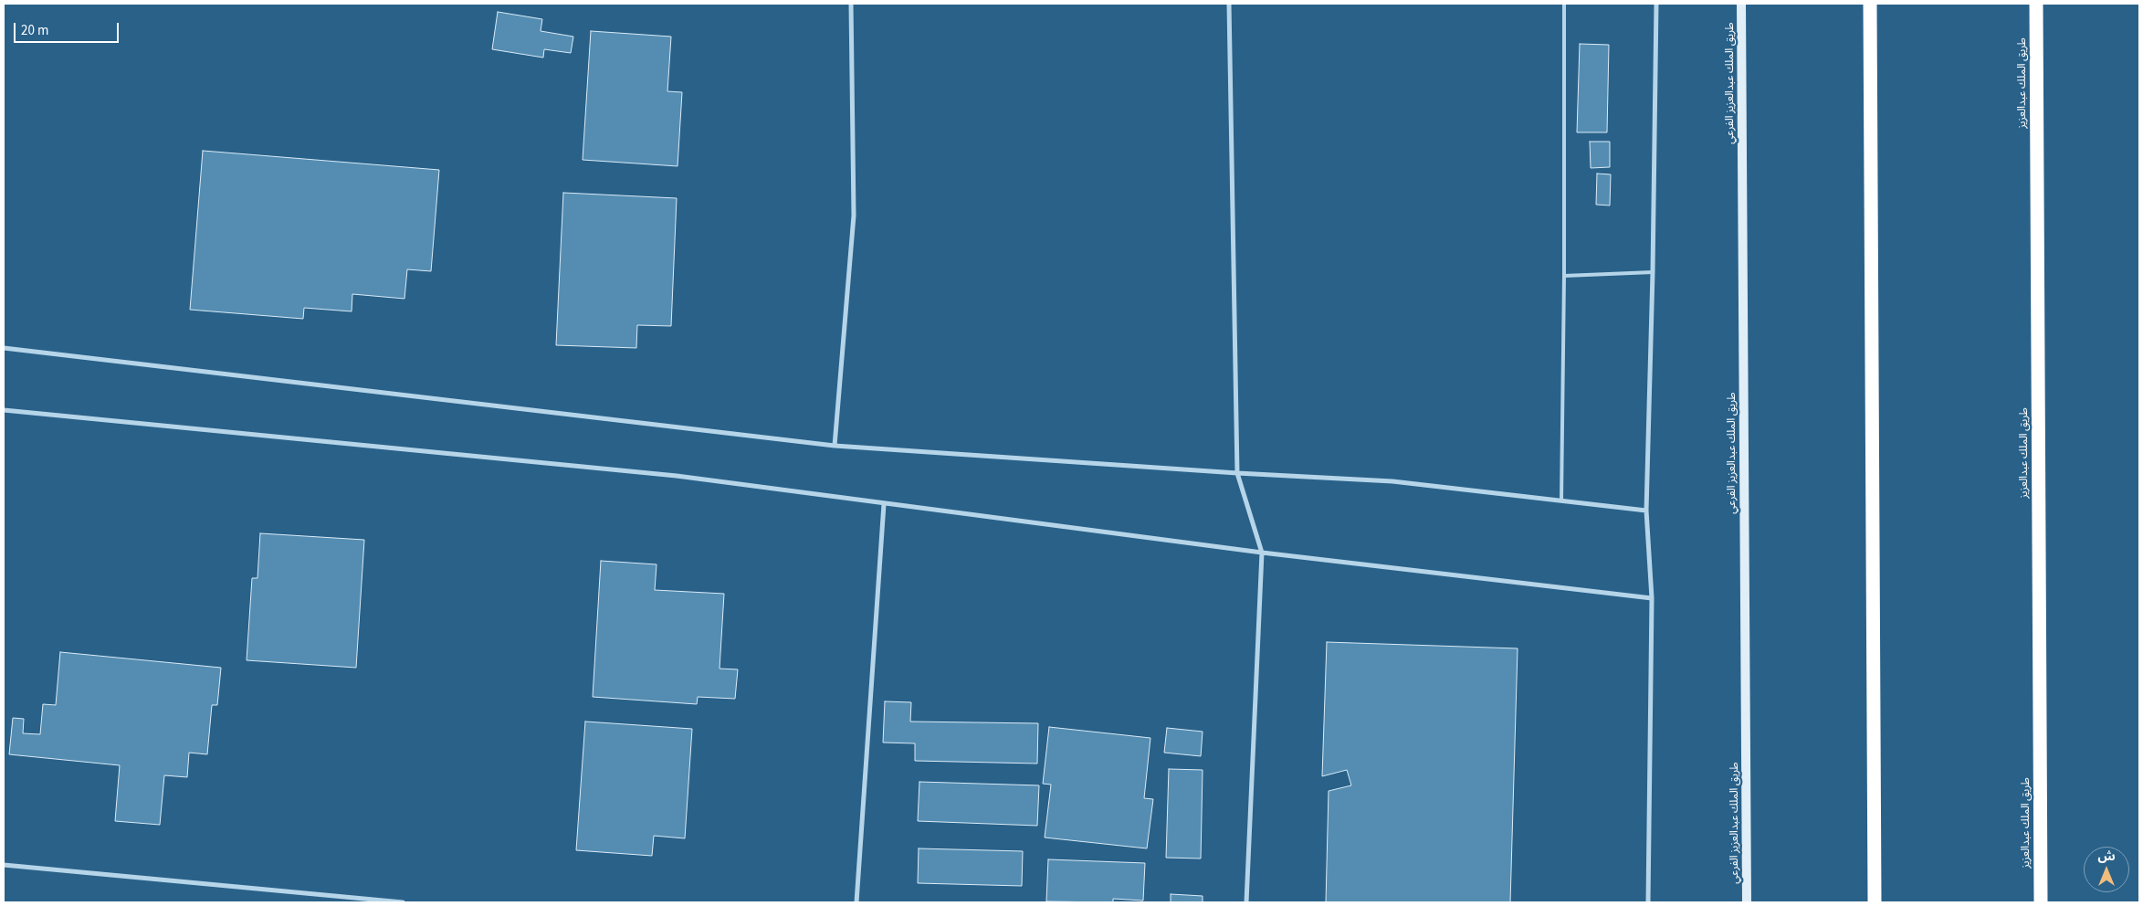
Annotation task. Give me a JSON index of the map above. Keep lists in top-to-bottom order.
{
  "streets": {
    "highway": ["طريق الملك عبدالعزيز"],
    "main road": ["طريق الملك عبدالعزيز الفرعي"]
  },
  "scale_bar": "20 m",
  "north": "top"
}
